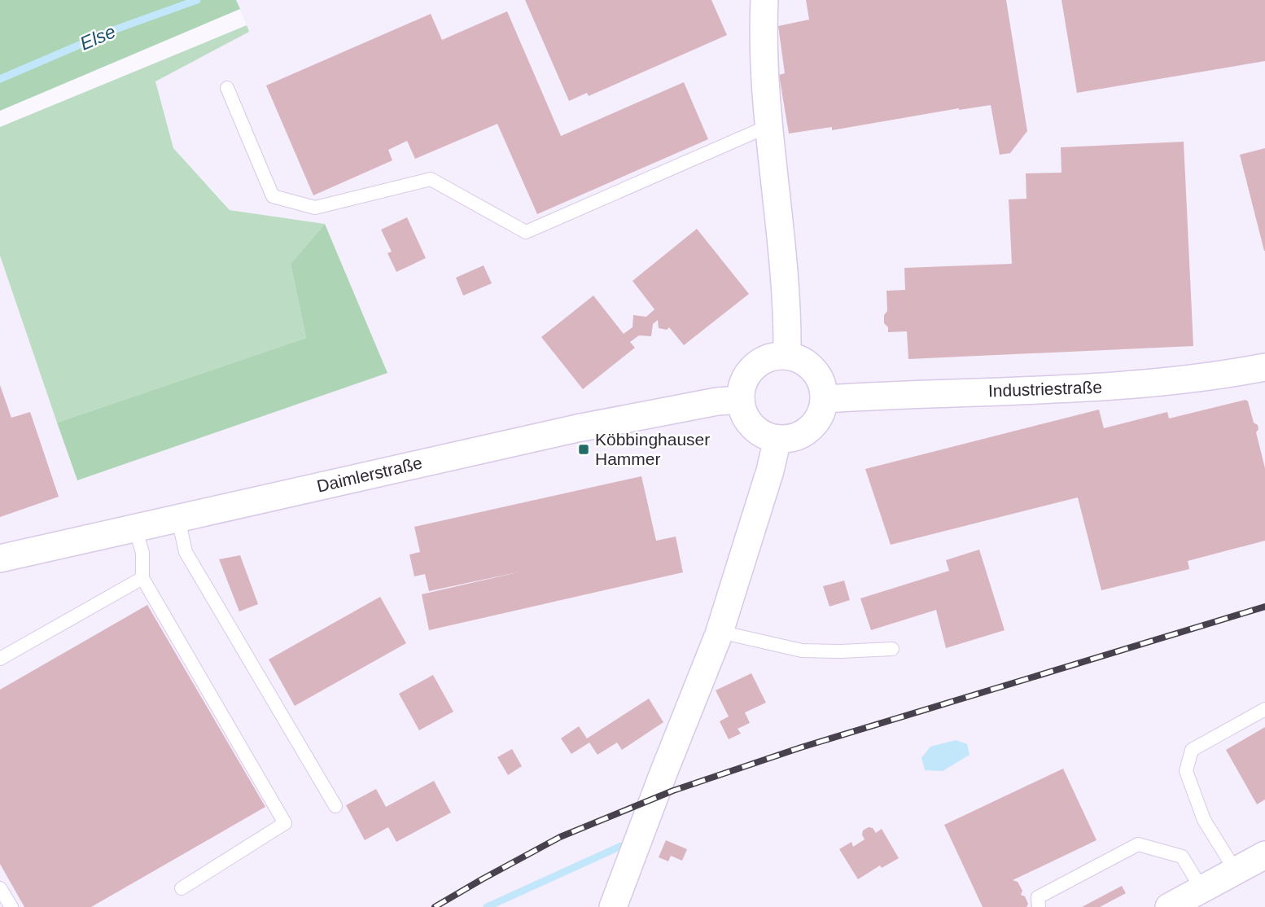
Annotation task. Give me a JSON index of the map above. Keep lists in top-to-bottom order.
{
  "streets": {
    "street": ["Industriestraße", "Daimlerstraße"]
  },
  "crossings": [
    ["Industriestraße", "Daimlerstraße"]
  ],
  "water": ["Else"],
  "places": {
    "transit": ["Köbbinghauser Hammer"]
  }
}
